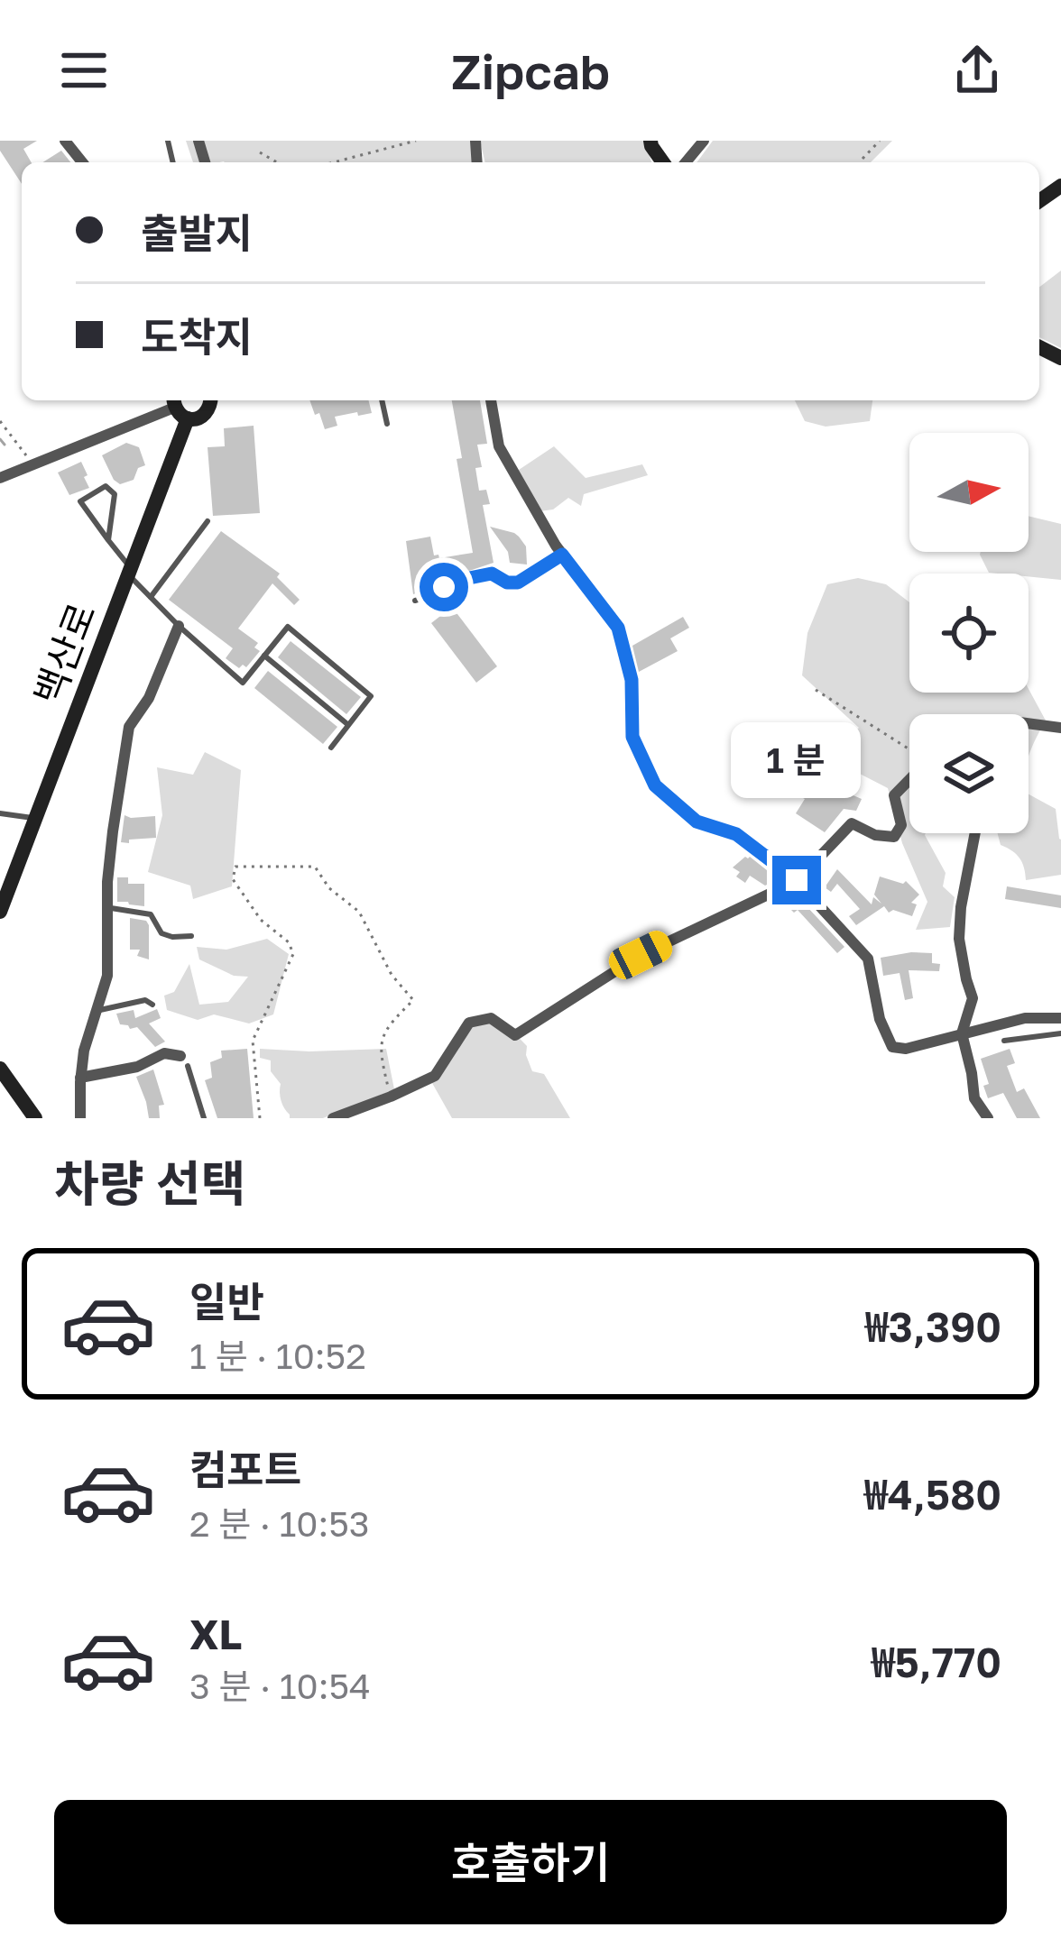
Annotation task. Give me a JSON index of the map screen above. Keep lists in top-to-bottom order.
{
  "streets": {
    "main road": ["백산로"]
  },
  "north": "right",
  "page": {
    "header": "Zipcab",
    "banner": ["출발지", "도착지"],
    "bubble": "1 분",
    "heading": "차량 선택",
    "list": [
      {
        "name": "일반",
        "note": "1 분 · 10:52",
        "value": "₩3,390"
      },
      {
        "name": "컴포트",
        "note": "2 분 · 10:53",
        "value": "₩4,580"
      },
      {
        "name": "XL",
        "note": "3 분 · 10:54",
        "value": "₩5,770"
      }
    ],
    "buttons": "호출하기"
  }
}
